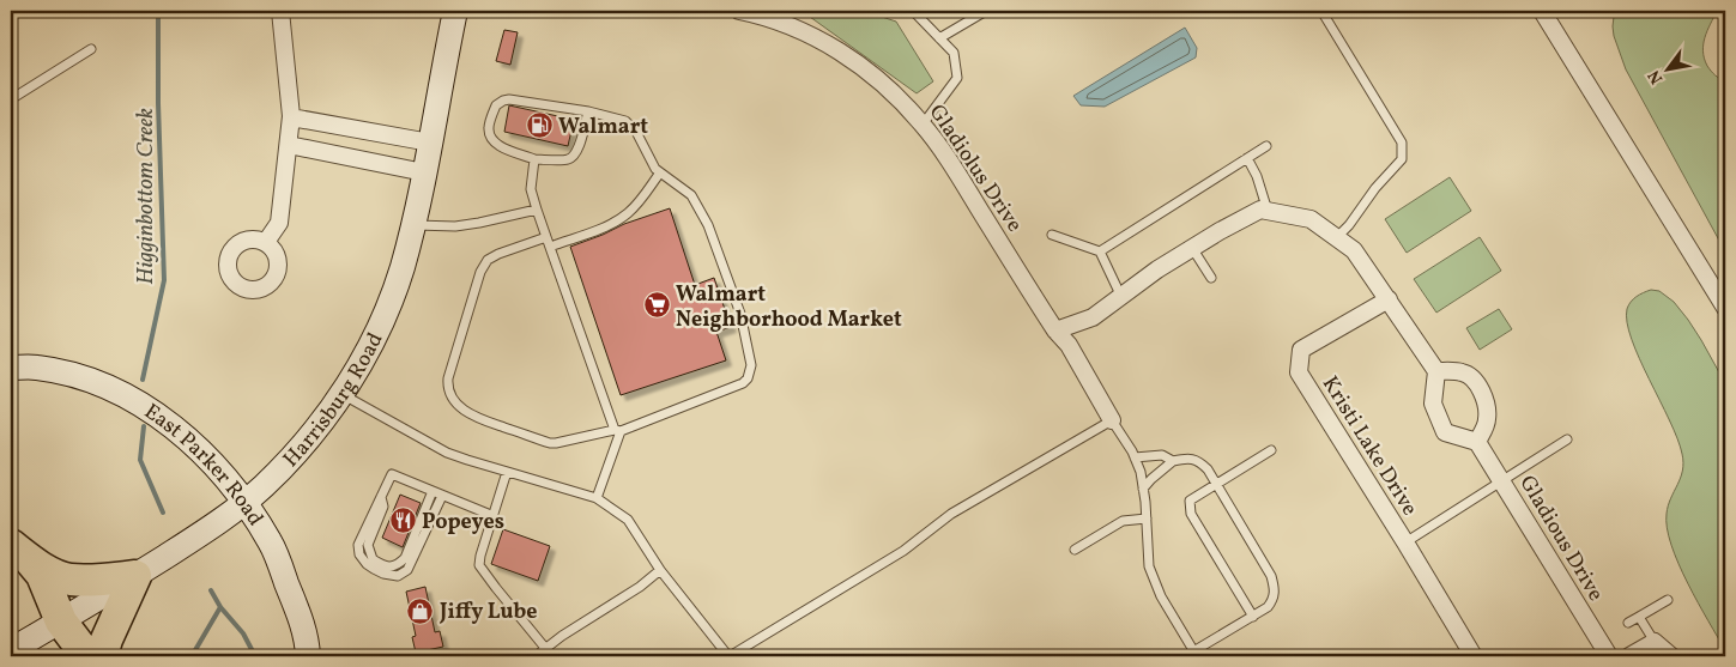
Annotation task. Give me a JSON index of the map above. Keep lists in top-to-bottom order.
{
  "streets": {
    "main road": ["Harrisburg Road", "East Parker Road"],
    "street": ["Gladiolus Drive", "Kristi Lake Drive", "Gladious Drive"]
  },
  "crossings": [
    ["Harrisburg Road", "East Parker Road"]
  ],
  "water": ["Higginbottom Creek"],
  "places": {
    "fuel station": ["Walmart"],
    "supermarket": ["Walmart Neighborhood Market"],
    "restaurant": ["Popeyes"],
    "shop": ["Jiffy Lube"]
  },
  "north": "bottom left"
}
